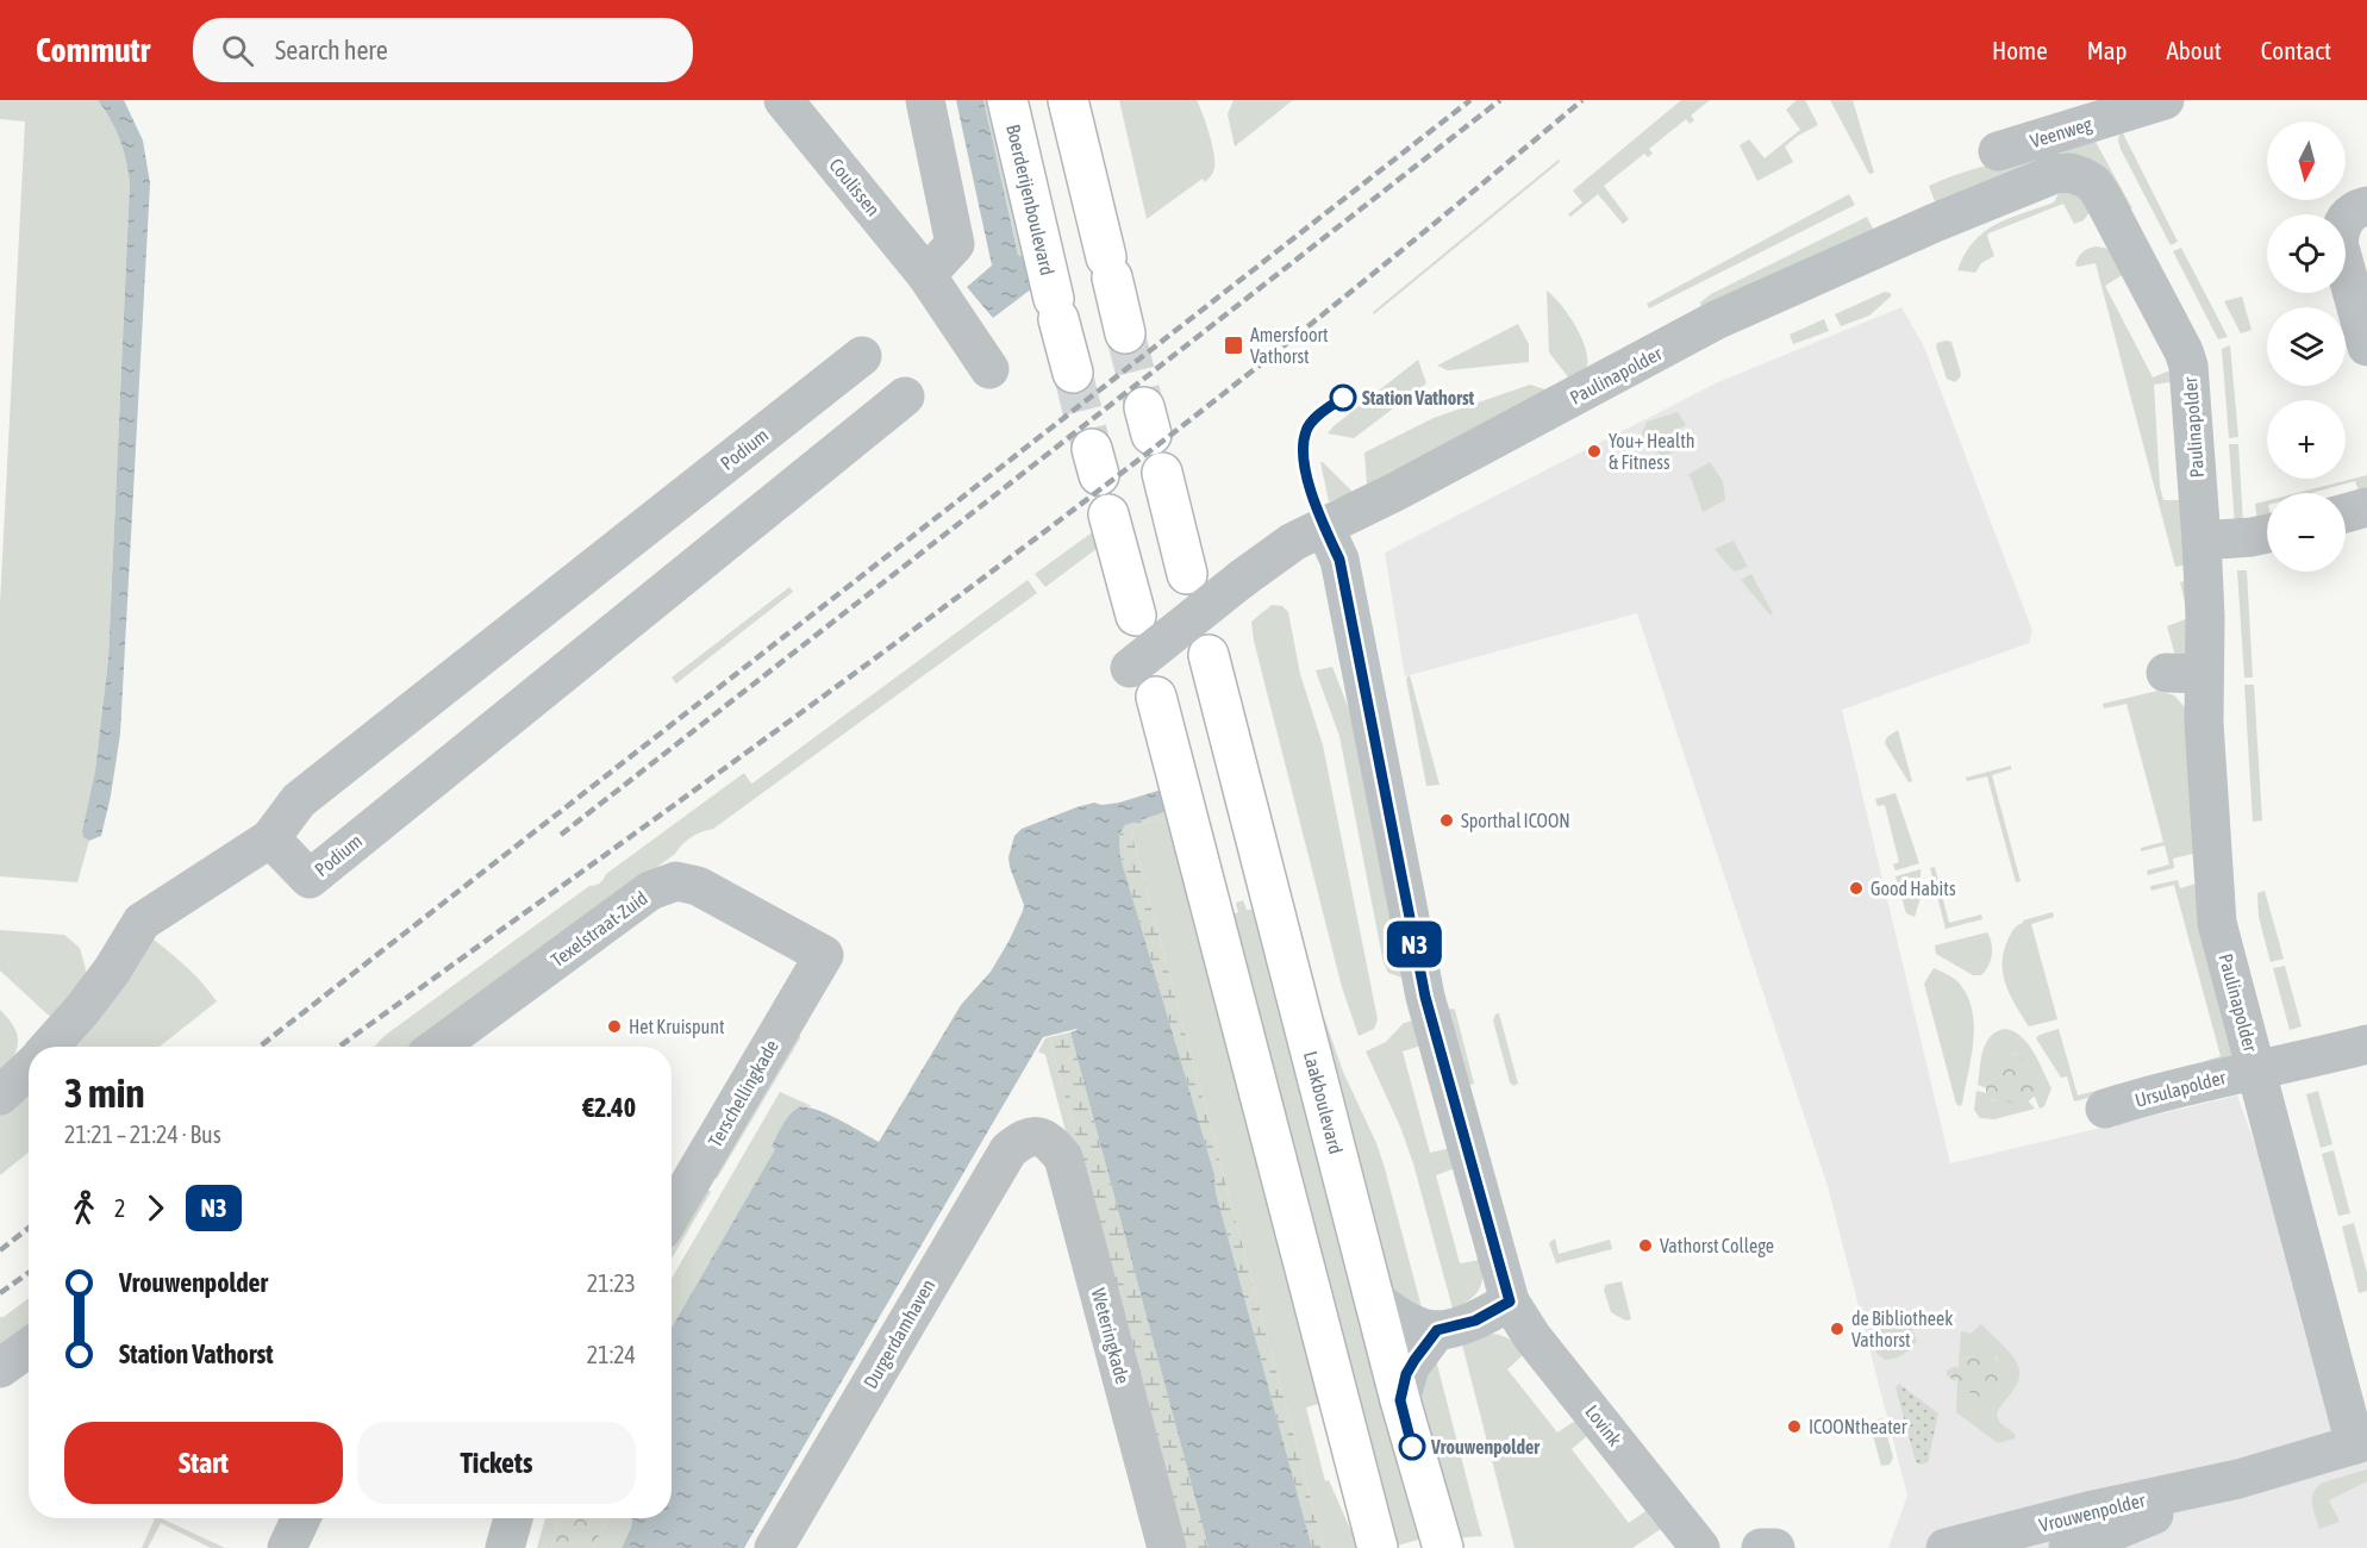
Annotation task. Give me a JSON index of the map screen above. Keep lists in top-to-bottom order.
{
  "streets": {
    "main road": ["Boerderijenboulevard", "Laakboulevard"],
    "street": [
      "Veenweg",
      "Coulissen",
      "Paulinapolder",
      "Podium",
      "Texelstraat-Zuid",
      "Ursulapolder",
      "Terschellingkade",
      "Durgerdamhaven",
      "Weteringkade",
      "Lovink",
      "Vrouwenpolder"
    ]
  },
  "crossings": [
    ["Paulinapolder", "Ursulapolder"],
    ["Paulinapolder", "Lovink"],
    ["Paulinapolder", "Vrouwenpolder"],
    ["Texelstraat-Zuid", "Terschellingkade"],
    ["Durgerdamhaven", "Weteringkade"]
  ],
  "places": {
    "transit": ["Amersfoort Vathorst"],
    "other": [
      "Station Vathorst",
      "You+ Health & Fitness",
      "Sporthal ICOON",
      "Good Habits",
      "Het Kruispunt",
      "Vathorst College",
      "de Bibliotheek Vathorst",
      "ICOONtheater",
      "Vrouwenpolder"
    ]
  },
  "lines": ["bus line N3"],
  "north": "bottom",
  "page": {
    "header": "Commutr",
    "search": "Search here",
    "nav": [
      "Home",
      "Map",
      "About",
      "Contact"
    ],
    "on_map": "N3",
    "map_buttons": ["+", "−"],
    "heading": ["3 min", "21:21 – 21:24 · Bus", "€2.40"],
    "legs": ["2", "N3"],
    "list": [
      {
        "name": "Vrouwenpolder",
        "value": "21:23"
      },
      {
        "name": "Station Vathorst",
        "value": "21:24"
      }
    ],
    "buttons": ["Start", "Tickets"]
  }
}
